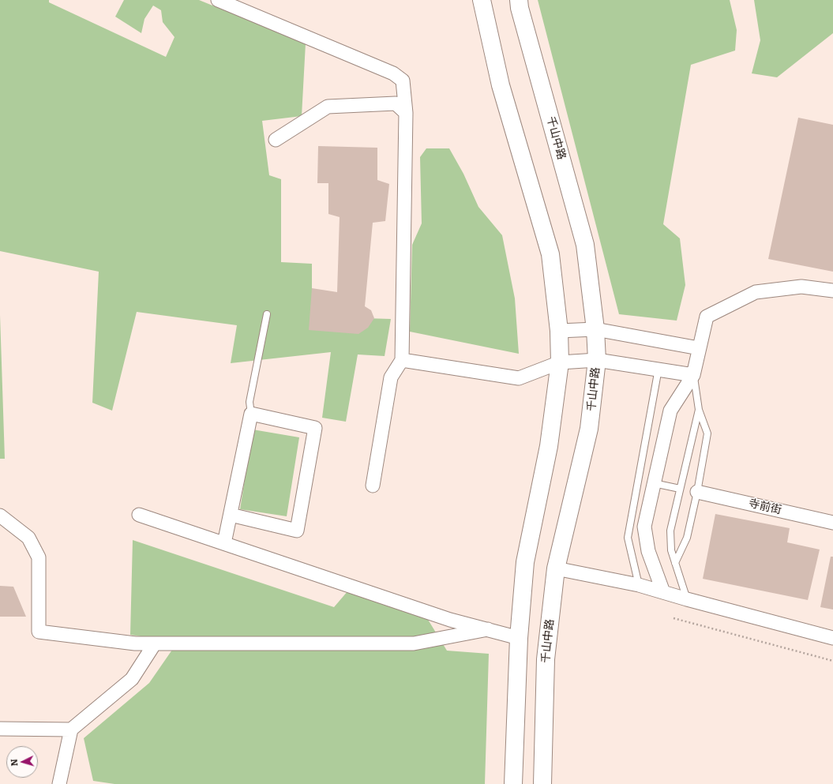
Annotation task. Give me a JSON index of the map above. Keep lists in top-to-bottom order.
{
  "streets": {
    "main road": ["千山中路"],
    "street": ["寺前街"]
  },
  "north": "left"
}
